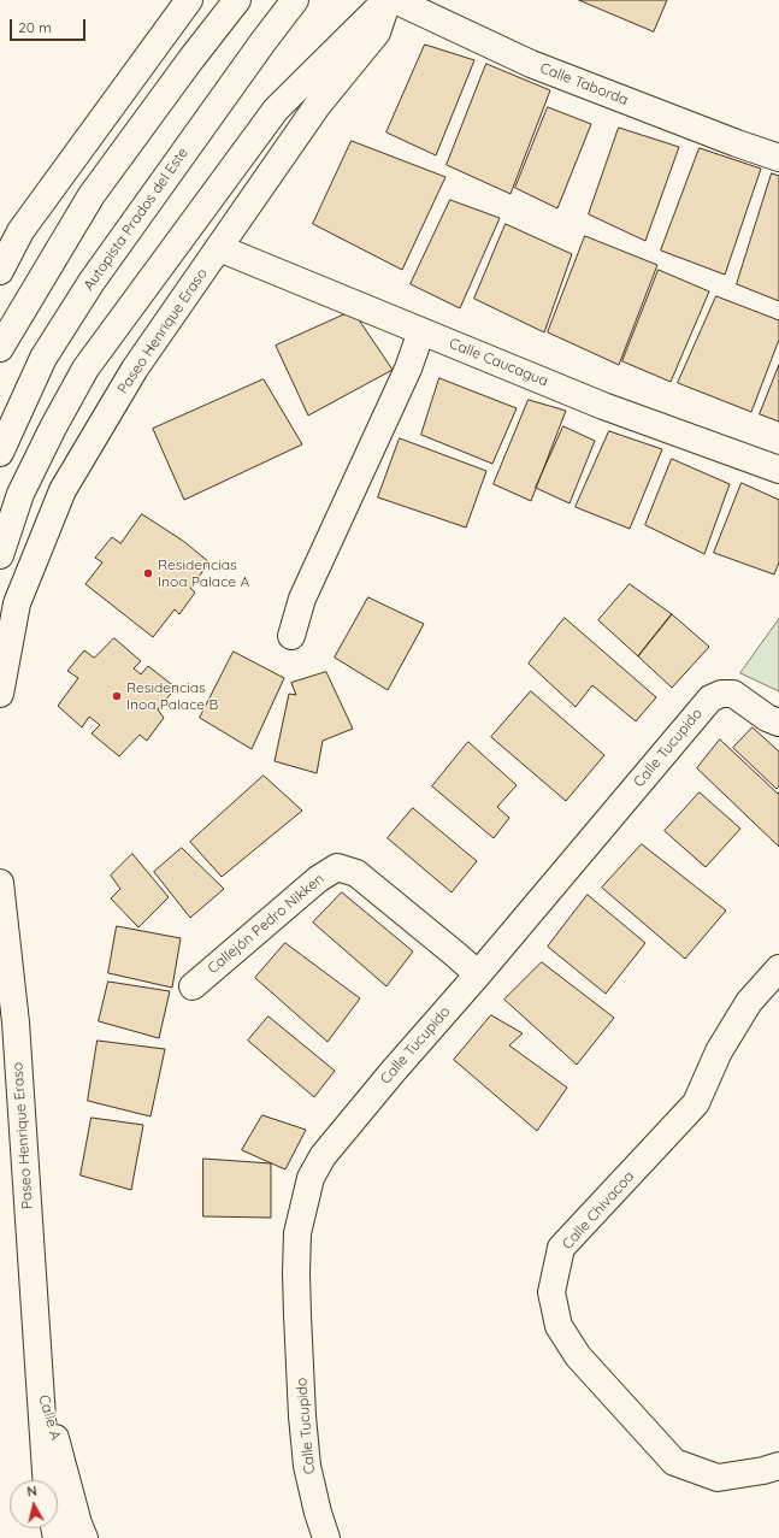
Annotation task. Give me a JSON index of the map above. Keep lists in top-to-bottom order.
{
  "streets": {
    "main road": [
      "Calle Taborda",
      "Autopista Prados del Este",
      "Paseo Henrique Eraso",
      "Calle Caucagua",
      "Calle Tucupido",
      "Callejón Pedro Nikken",
      "Calle Chivacoa",
      "Calle A"
    ]
  },
  "crossings": [
    ["Paseo Henrique Eraso", "Calle Caucagua"],
    ["Paseo Henrique Eraso", "Calle A"],
    ["Calle Tucupido", "Callejón Pedro Nikken"]
  ],
  "places": ["Residencias Inoa Palace A", "Residencias Inoa Palace B"],
  "scale_bar": "20 m",
  "north": "top"
}
